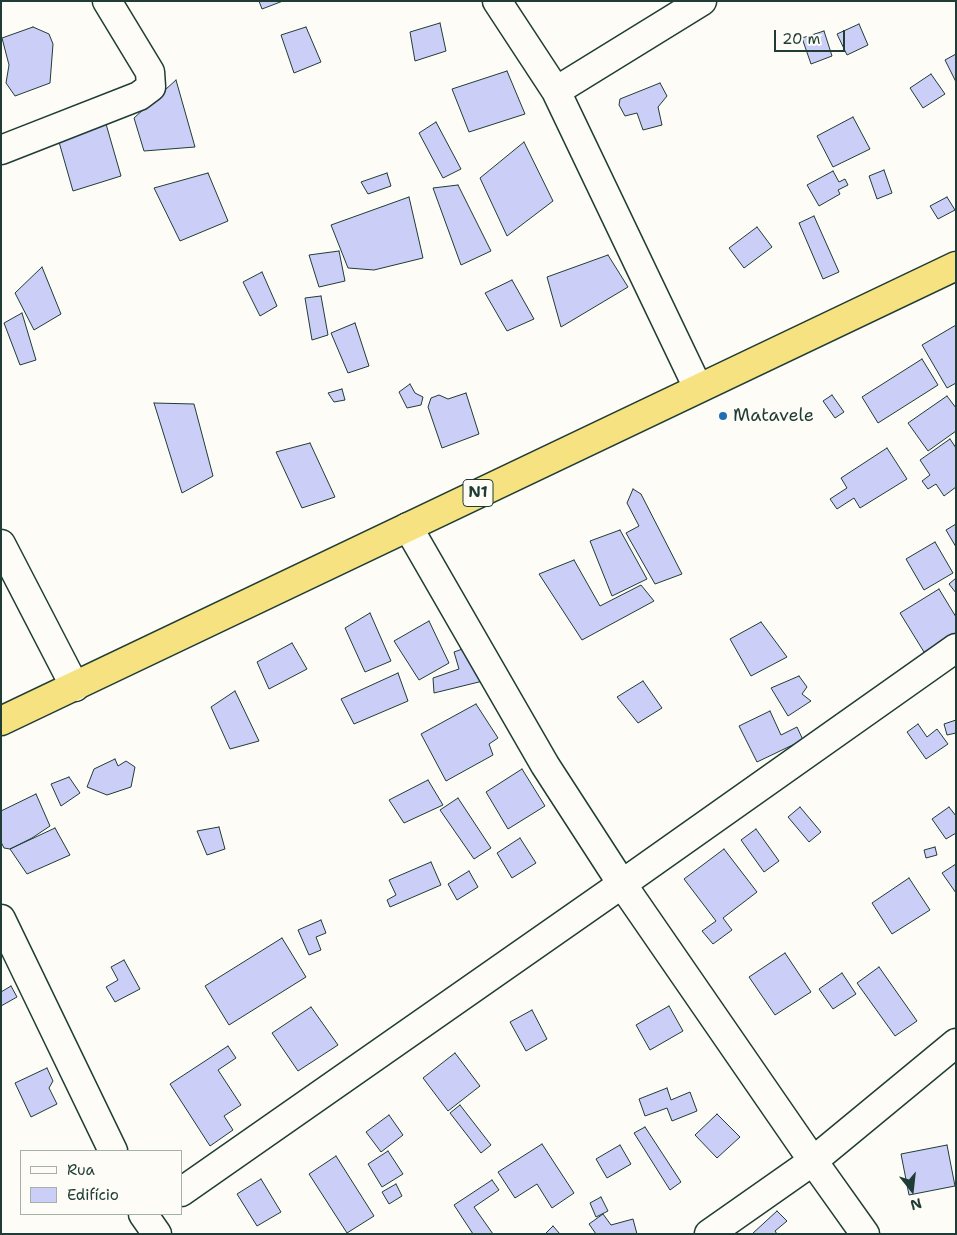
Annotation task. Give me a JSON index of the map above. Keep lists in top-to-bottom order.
{
  "streets": {
    "highway": ["N1"]
  },
  "places": ["Matavele"],
  "legend": ["Rua", "Edifício"],
  "scale_bar": "20 m",
  "north": "bottom"
}
